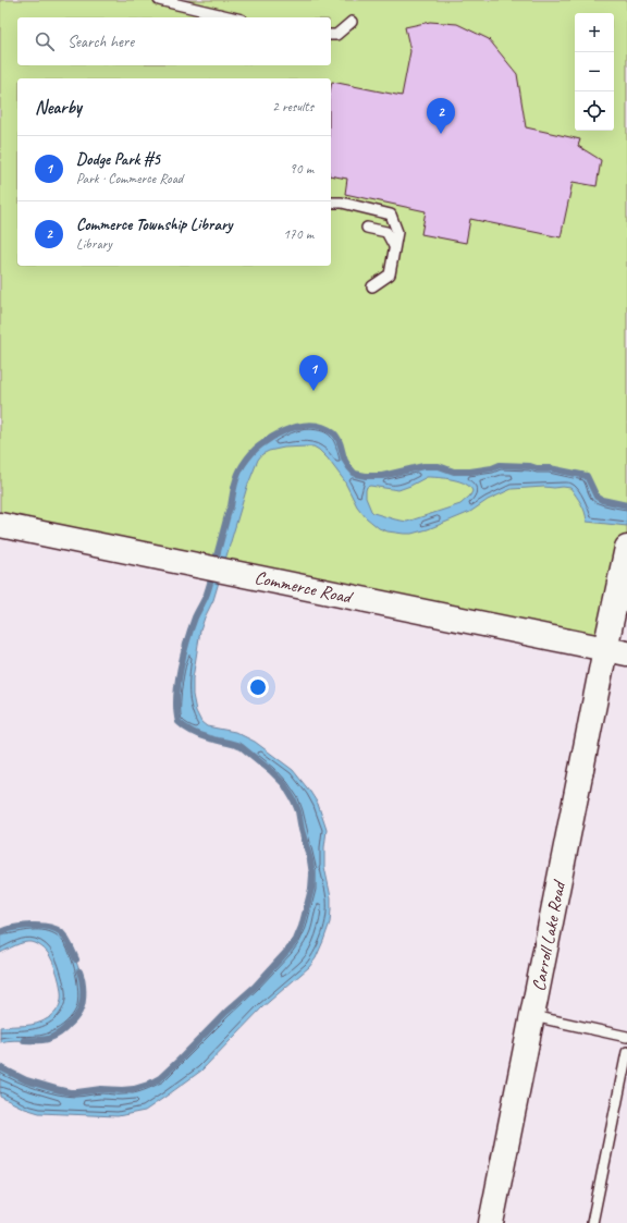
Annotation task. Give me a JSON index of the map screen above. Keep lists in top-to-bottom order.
{
  "streets": {
    "street": ["Commerce Road", "Carroll Lake Road"]
  },
  "crossings": [
    ["Commerce Road", "Carroll Lake Road"]
  ],
  "page": {
    "map_buttons": ["+", "−"],
    "search": "Search here",
    "heading": ["Nearby", "2 results"],
    "pins": ["2", "1"],
    "list": [
      {
        "mark": "1",
        "name": "Dodge Park #5",
        "note": "Park · Commerce Road",
        "value": "90 m"
      },
      {
        "mark": "2",
        "name": "Commerce Township Library",
        "note": "Library",
        "value": "170 m"
      }
    ]
  }
}
